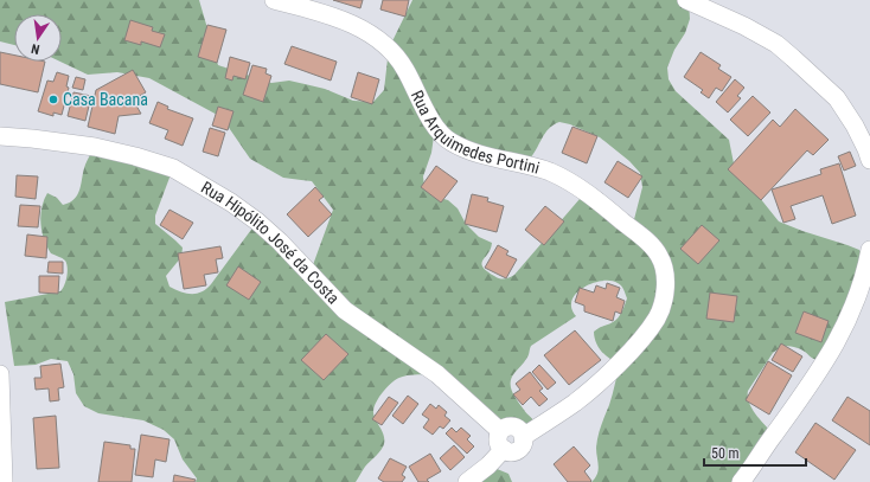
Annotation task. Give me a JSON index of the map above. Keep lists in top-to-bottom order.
{
  "streets": {
    "street": ["Rua Arquimedes Portini", "Rua Hipólito José da Costa"]
  },
  "crossings": [
    ["Rua Arquimedes Portini", "Rua Hipólito José da Costa"]
  ],
  "places": ["Casa Bacana"],
  "scale_bar": "50 m",
  "north": "bottom"
}
